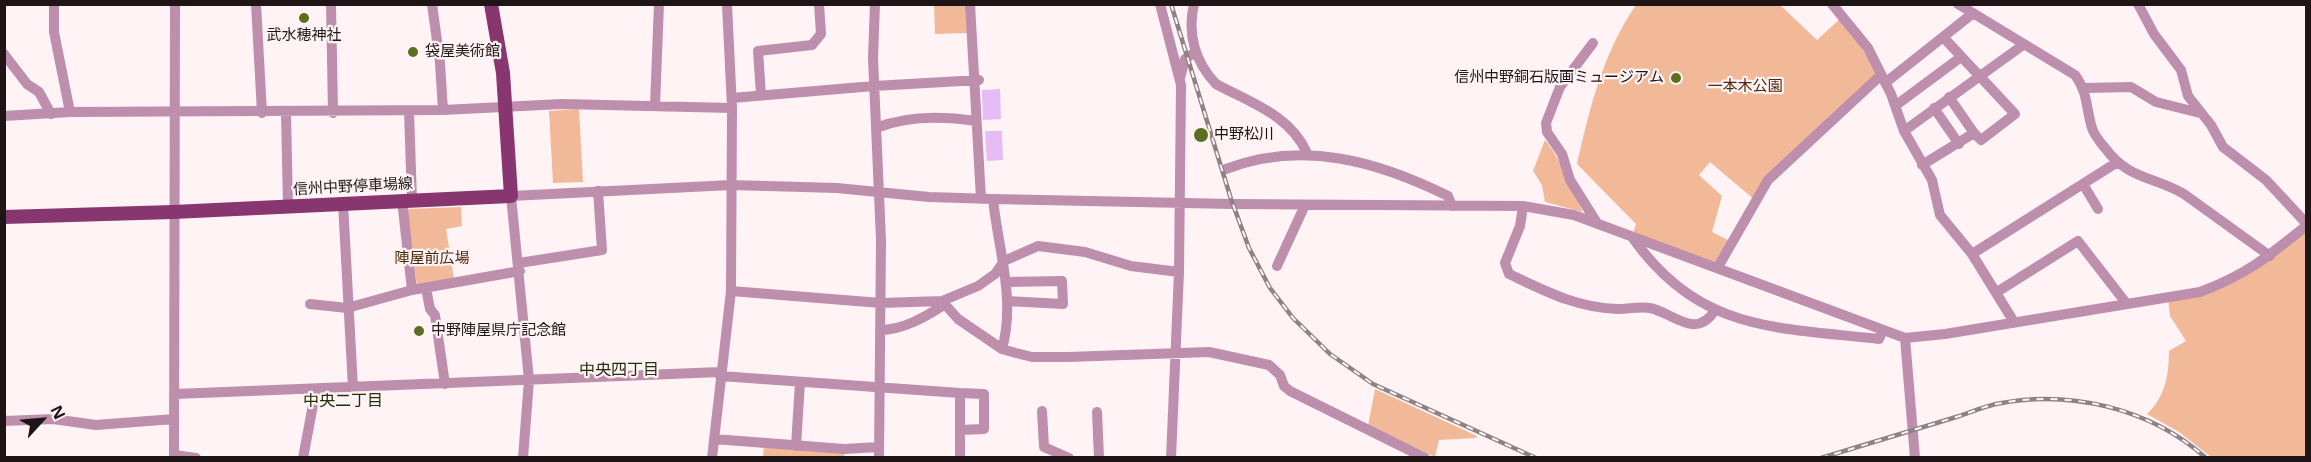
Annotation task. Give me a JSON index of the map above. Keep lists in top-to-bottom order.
{
  "streets": {
    "main road": ["信州中野停車場線"]
  },
  "districts": ["中央四丁目", "中央二丁目"],
  "parks": ["一本木公園", "陣屋前広場"],
  "places": [
    "武水穂神社",
    "袋屋美術館",
    "信州中野銅石版画ミュージアム",
    "中野松川",
    "中野陣屋県庁記念館"
  ],
  "north": "top right"
}
